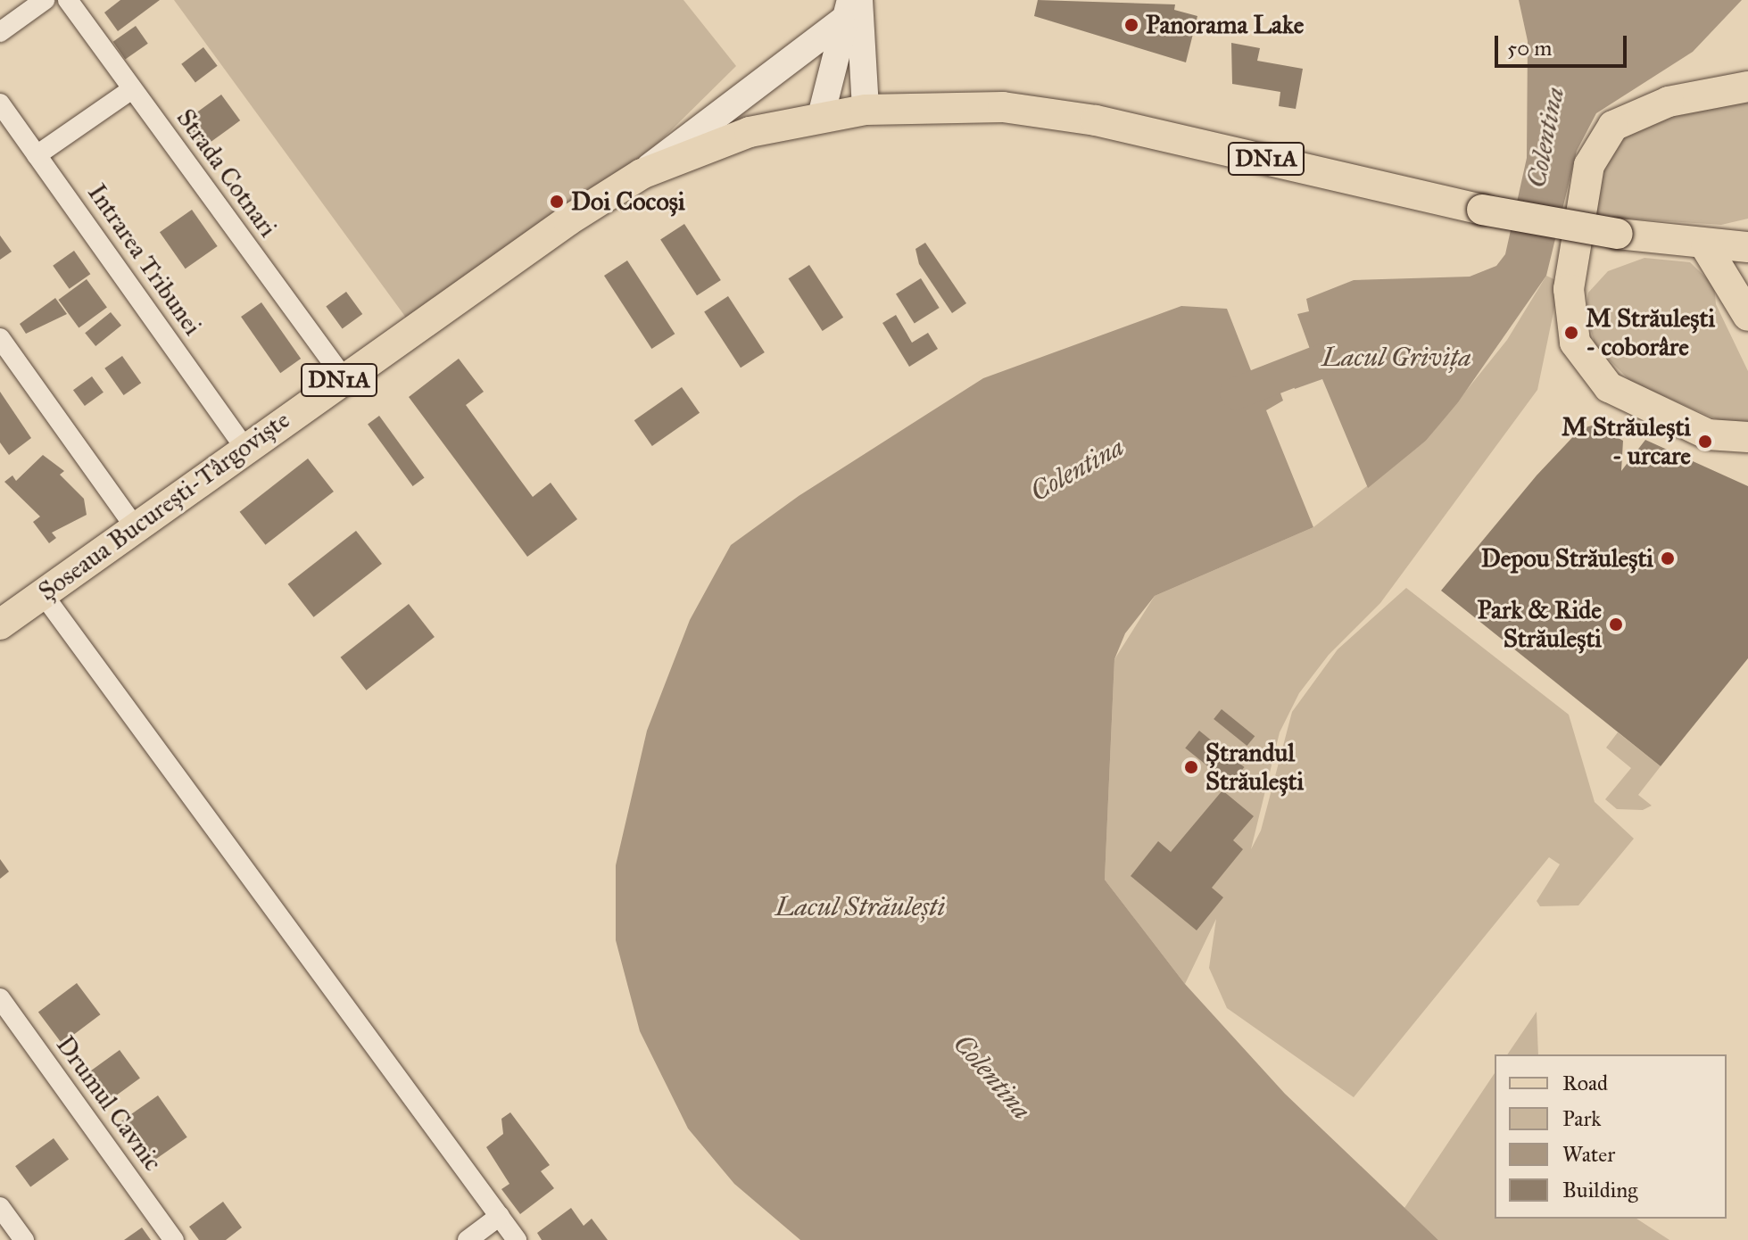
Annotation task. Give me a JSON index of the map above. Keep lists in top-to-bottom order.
{
  "streets": {
    "main road": ["DN1A", "Șoseaua București-Târgoviște"],
    "street": ["Strada Cotnari", "Intrarea Tribunei", "Drumul Cavnic"]
  },
  "crossings": [
    ["DN1A", "Șoseaua București-Târgoviște"],
    ["Strada Cotnari", "Șoseaua București-Târgoviște"],
    ["Intrarea Tribunei", "Șoseaua București-Târgoviște"]
  ],
  "water": ["Colentina", "Lacul Grivița", "Lacul Străulești"],
  "places": [
    "Panorama Lake",
    "Doi Cocoși",
    "M Străulești - coborâre",
    "M Străulești - urcare",
    "Depou Străulești",
    "Park & Ride Străulești",
    "Ștrandul Străulești"
  ],
  "legend": [
    "Road",
    "Park",
    "Water",
    "Building"
  ],
  "scale_bar": "50 m"
}
